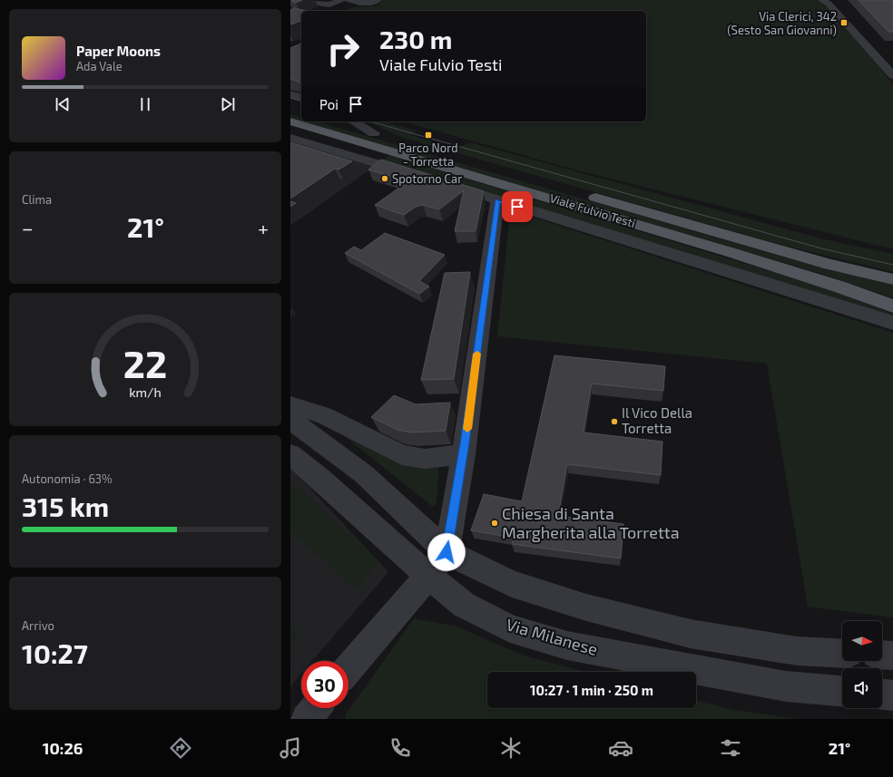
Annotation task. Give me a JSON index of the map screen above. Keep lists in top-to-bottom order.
{
  "streets": {
    "main road": ["Viale Fulvio Testi"],
    "street": ["Via Milanese"]
  },
  "places": {
    "transit": ["Via Clerici, 342 (Sesto San Giovanni)", "Parco Nord - Torretta"],
    "other": ["Spotorno Car", "Il Vico Della Torretta", "Chiesa di Santa Margherita alla Torretta"]
  },
  "north": "right",
  "page": {
    "turn": ["230 m", "Viale Fulvio Testi"],
    "song": ["Paper Moons", "Ada Vale"],
    "then": "Poi",
    "tile": [
      "Clima",
      ["Autonomia · 63%", "315 km"],
      ["Arrivo", "10:27"]
    ],
    "heat": ["−", "21°", "+"],
    "limit": "30",
    "trip": "10:27 · 1 min · 250 m",
    "tabs": ["10:26", "21°"],
    "gauge": ["22", "km/h"]
  }
}
